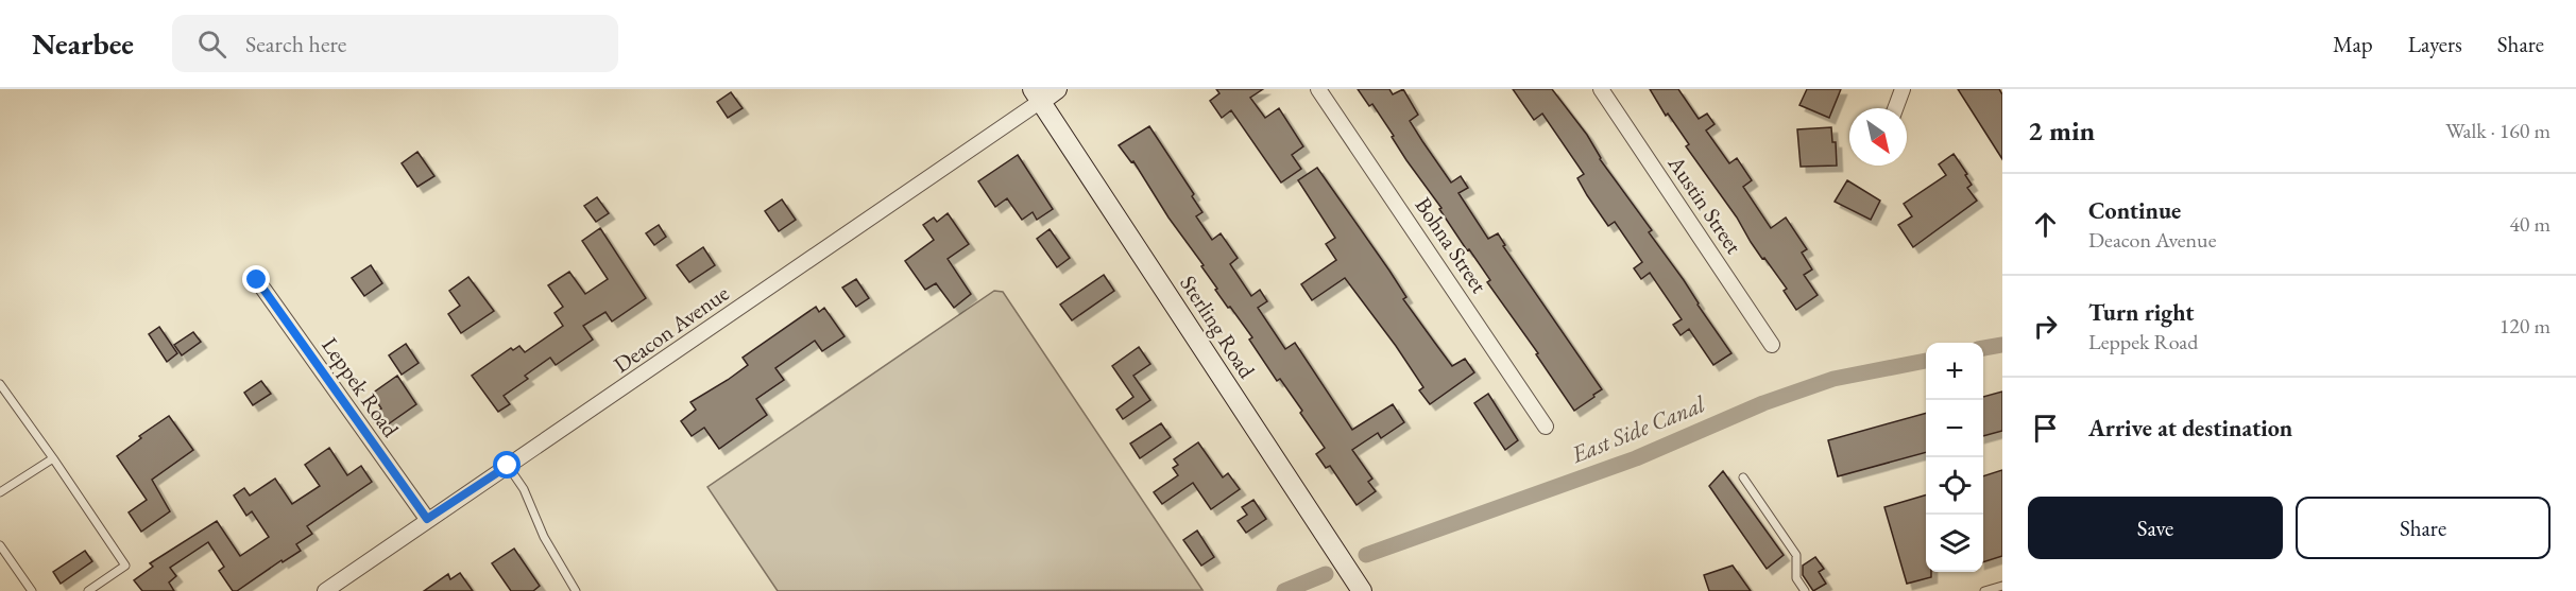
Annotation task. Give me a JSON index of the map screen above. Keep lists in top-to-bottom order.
{
  "streets": {
    "street": [
      "Austin Street",
      "Bohna Street",
      "Sterling Road",
      "Deacon Avenue",
      "Leppek Road"
    ]
  },
  "crossings": [
    ["Sterling Road", "Deacon Avenue"],
    ["Deacon Avenue", "Leppek Road"]
  ],
  "water": ["East Side Canal"],
  "north": "bottom right",
  "page": {
    "header": "Nearbee",
    "search": "Search here",
    "nav": ["Map", "Layers", "Share"],
    "heading": ["2 min", "Walk · 160 m"],
    "list": [
      ["Continue", "Deacon Avenue", "40 m"],
      ["Turn right", "Leppek Road", "120 m"],
      "Arrive at destination"
    ],
    "map_buttons": ["+", "−"],
    "buttons": ["Save", "Share"]
  }
}
